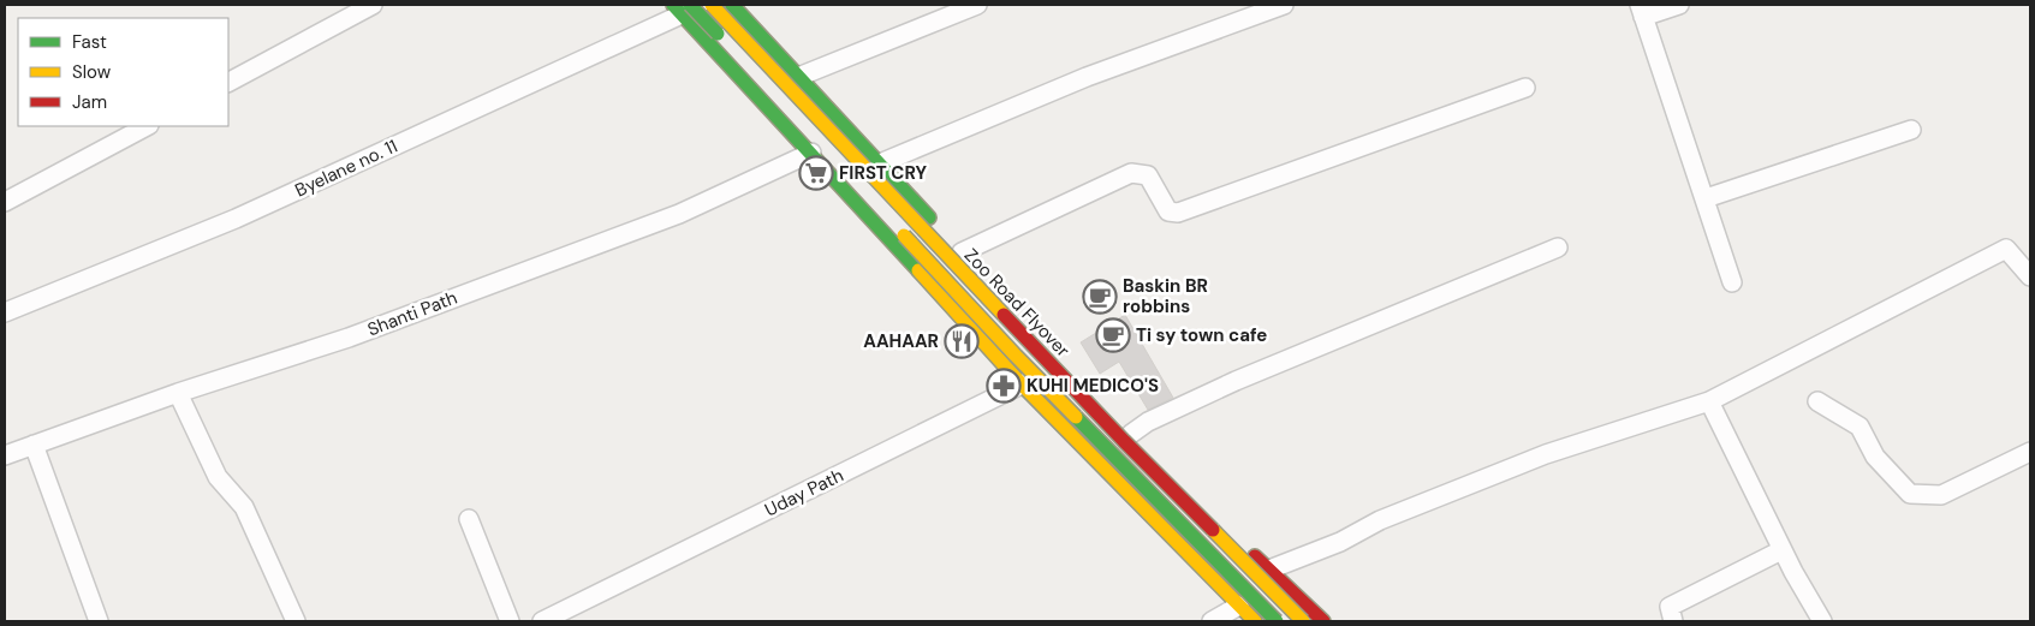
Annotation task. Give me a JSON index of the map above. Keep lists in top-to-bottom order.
{
  "streets": {
    "street": [
      "Byelane no. 11",
      "Zoo Road Flyover",
      "Shanti Path",
      "Uday Path"
    ]
  },
  "crossings": [
    ["Byelane no. 11", "Zoo Road Flyover"]
  ],
  "places": {
    "supermarket": ["FIRST CRY"],
    "cafe": ["Baskin BR robbins", "Ti sy town cafe"],
    "restaurant": ["AAHAAR"],
    "pharmacy": ["KUHI MEDICO'S"]
  },
  "legend": ["Fast", "Slow", "Jam"]
}
